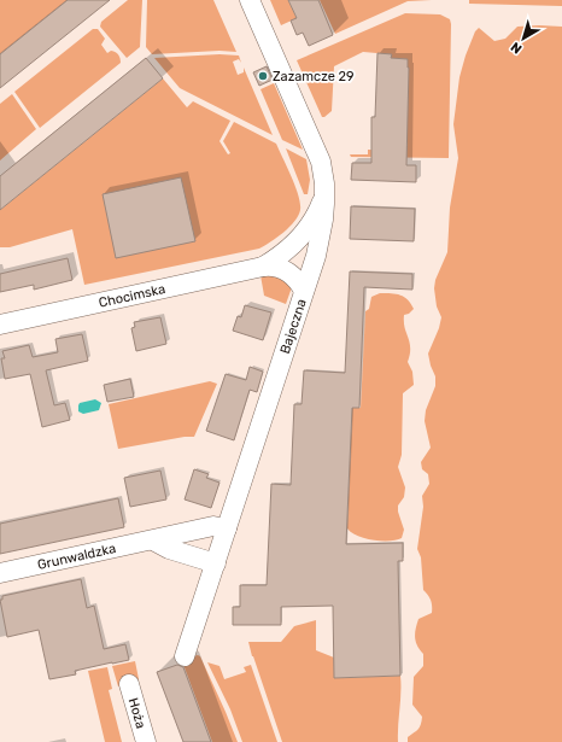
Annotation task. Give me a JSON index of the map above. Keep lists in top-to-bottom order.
{
  "streets": {
    "street": [
      "Chocimska",
      "Bajeczna",
      "Grunwaldzka",
      "Hoża"
    ]
  },
  "crossings": [
    ["Chocimska", "Bajeczna"],
    ["Bajeczna", "Grunwaldzka"]
  ],
  "places": ["Zazamcze 29"],
  "north": "bottom left"
}
